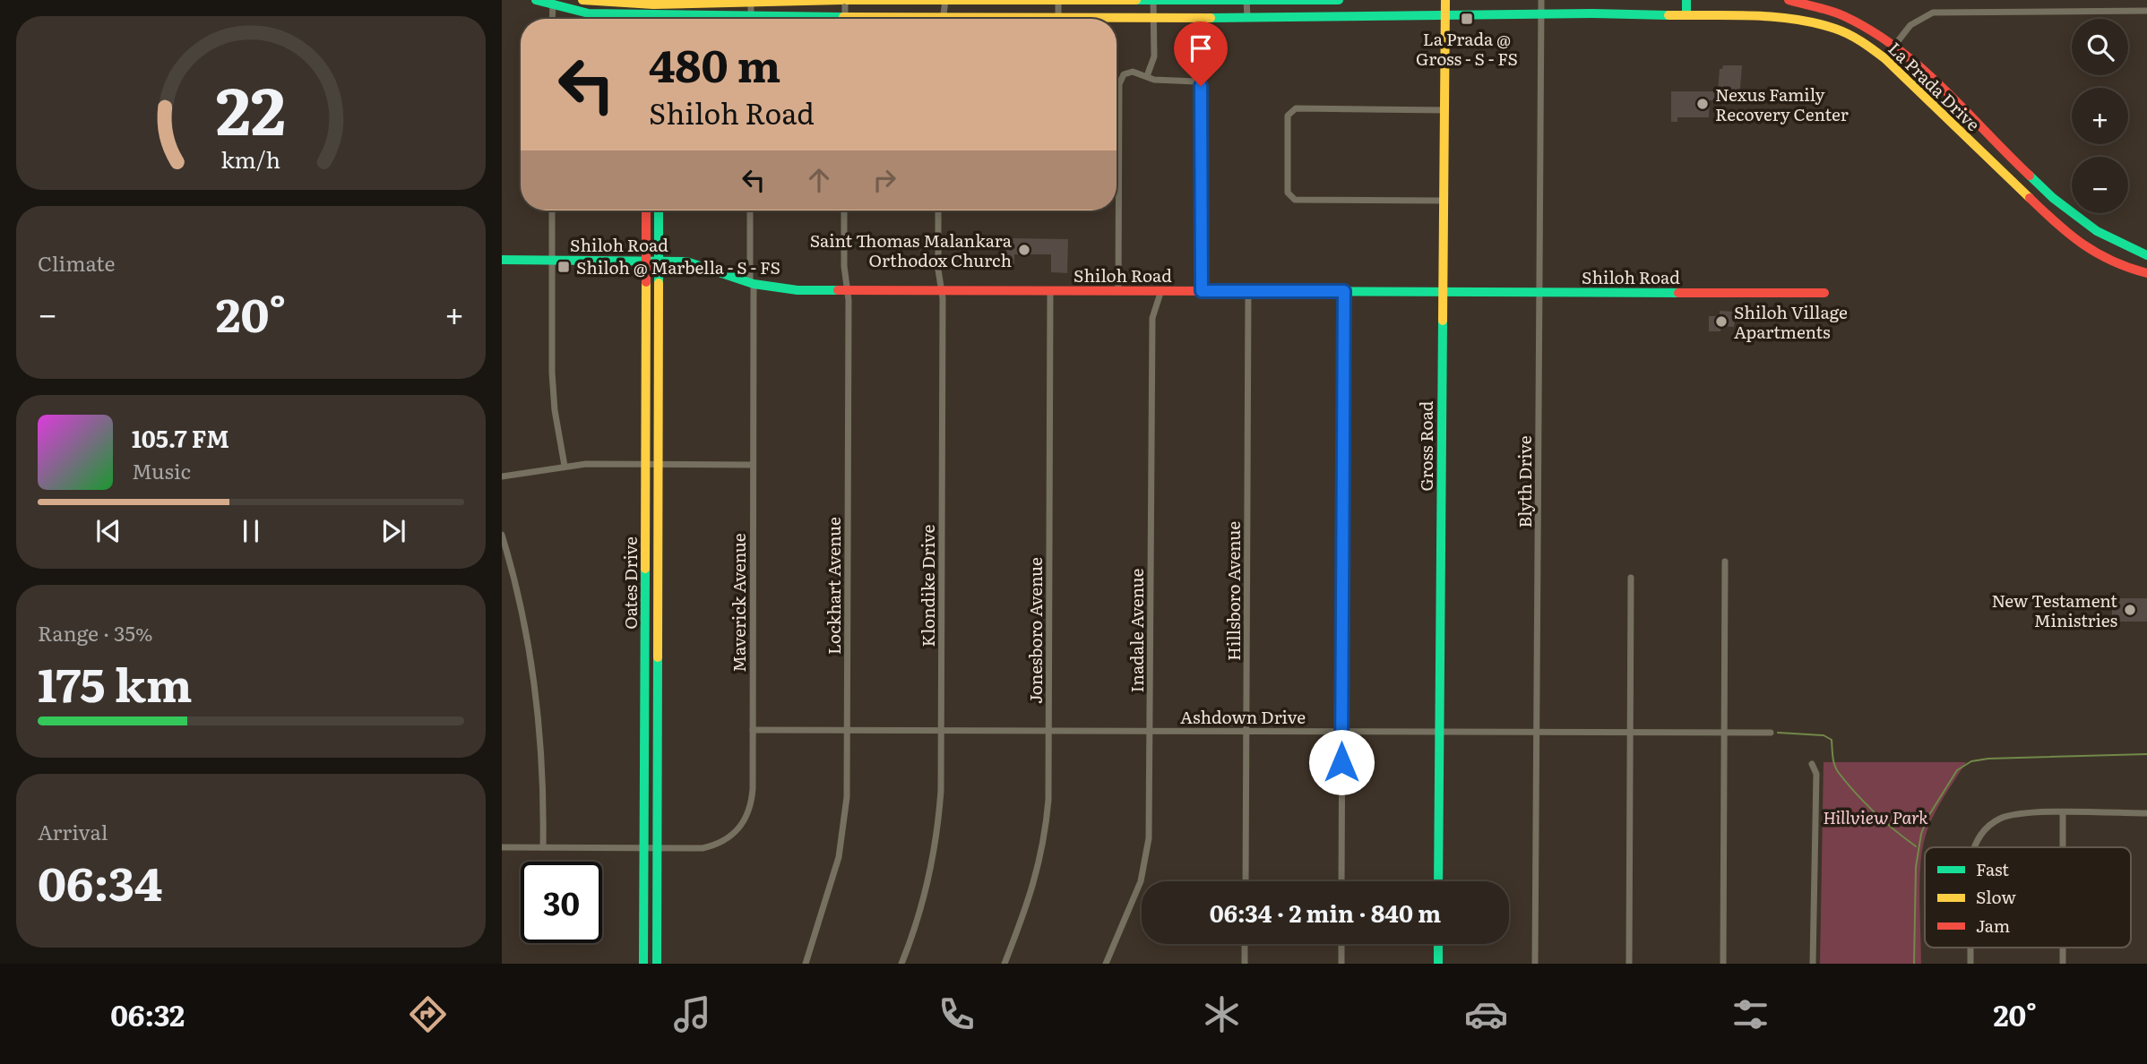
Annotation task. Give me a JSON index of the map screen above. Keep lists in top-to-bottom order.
{
  "streets": {
    "main road": [
      "La Prada Drive",
      "Shiloh Road",
      "Gross Road",
      "Oates Drive"
    ],
    "street": [
      "Blyth Drive",
      "Lockhart Avenue",
      "Klondike Drive",
      "Hillsboro Avenue",
      "Maverick Avenue",
      "Jonesboro Avenue",
      "Inadale Avenue",
      "Ashdown Drive"
    ]
  },
  "crossings": [
    ["La Prada Drive", "Gross Road"],
    ["La Prada Drive", "Blyth Drive"],
    ["Shiloh Road", "Gross Road"],
    ["Shiloh Road", "Blyth Drive"],
    ["Shiloh Road", "Oates Drive"],
    ["Shiloh Road", "Lockhart Avenue"],
    ["Shiloh Road", "Klondike Drive"],
    ["Shiloh Road", "Hillsboro Avenue"],
    ["Shiloh Road", "Maverick Avenue"],
    ["Shiloh Road", "Jonesboro Avenue"],
    ["Shiloh Road", "Inadale Avenue"],
    ["Gross Road", "Ashdown Drive"],
    ["Blyth Drive", "Ashdown Drive"],
    ["Oates Drive", "Maverick Avenue"],
    ["Lockhart Avenue", "Ashdown Drive"],
    ["Klondike Drive", "Ashdown Drive"],
    ["Hillsboro Avenue", "Ashdown Drive"],
    ["Maverick Avenue", "Ashdown Drive"],
    ["Jonesboro Avenue", "Ashdown Drive"],
    ["Inadale Avenue", "Ashdown Drive"]
  ],
  "parks": ["Hillview Park"],
  "places": {
    "transit": ["La Prada @ Gross - S - FS", "Shiloh @ Marbella - S - FS"],
    "other": [
      "Nexus Family Recovery Center",
      "Saint Thomas Malankara Orthodox Church",
      "Shiloh Village Apartments",
      "New Testament Ministries"
    ]
  },
  "legend": ["Fast", "Slow", "Jam"],
  "page": {
    "map_buttons": ["+", "−"],
    "turn": ["480 m", "Shiloh Road"],
    "tile": [
      "Climate",
      ["Range · 35%", "175 km"],
      ["Arrival", "06:34"]
    ],
    "heat": ["−", "20°", "+"],
    "song": ["105.7 FM", "Music"],
    "limit": "30",
    "trip": "06:34 · 2 min · 840 m",
    "tabs": ["06:32", "20°"],
    "gauge": ["22", "km/h"]
  }
}
